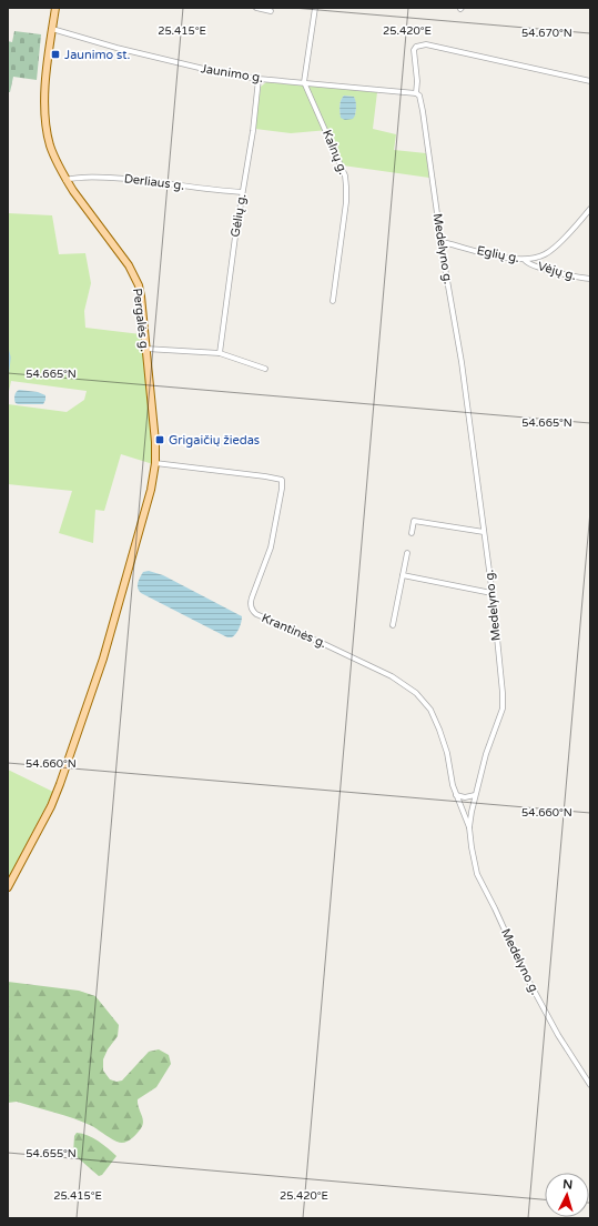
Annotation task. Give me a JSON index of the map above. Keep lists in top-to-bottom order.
{
  "streets": {
    "main road": ["Pergalės g."],
    "street": [
      "Jaunimo g.",
      "Kalnų g.",
      "Derliaus g.",
      "Gėlių g.",
      "Medelyno g.",
      "Eglių g.",
      "Vėjų g.",
      "Krantinės g."
    ]
  },
  "crossings": [
    ["Jaunimo g.", "Kalnų g."],
    ["Jaunimo g.", "Gėlių g."],
    ["Jaunimo g.", "Medelyno g."],
    ["Jaunimo g.", "Pergalės g."],
    ["Derliaus g.", "Gėlių g."],
    ["Derliaus g.", "Pergalės g."],
    ["Medelyno g.", "Eglių g."],
    ["Medelyno g.", "Krantinės g."],
    ["Eglių g.", "Vėjų g."],
    ["Pergalės g.", "Krantinės g."]
  ],
  "places": {
    "transit": ["Jaunimo st.", "Grigaičių žiedas"]
  },
  "north": "top",
  "coordinates": [
    "25.415°E",
    "25.420°E",
    "54.670°N",
    "54.665°N",
    "54.660°N",
    "54.655°N"
  ]
}
